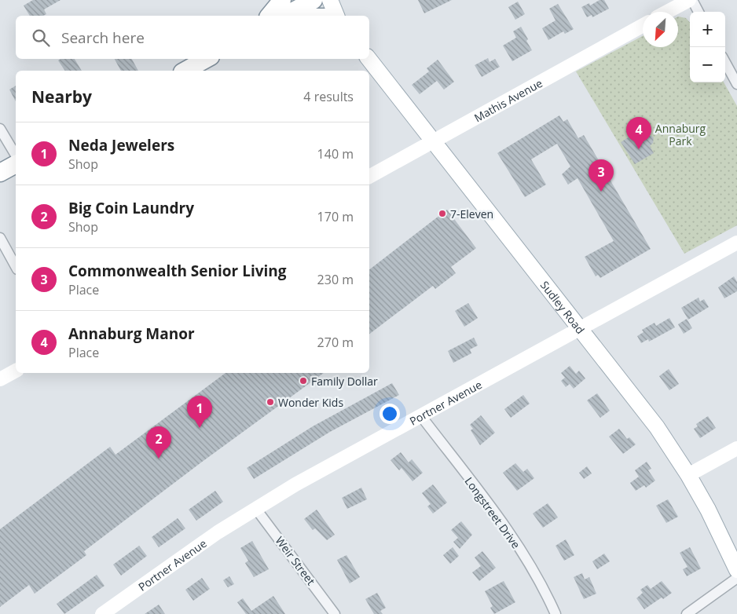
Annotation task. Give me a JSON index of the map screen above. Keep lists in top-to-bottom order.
{
  "streets": {
    "main road": ["Sudley Road"],
    "street": [
      "Mathis Avenue",
      "Portner Avenue",
      "Longstreet Drive",
      "Weir Street"
    ]
  },
  "crossings": [
    ["Mathis Avenue", "Sudley Road"],
    ["Sudley Road", "Portner Avenue"],
    ["Portner Avenue", "Longstreet Drive"],
    ["Portner Avenue", "Weir Street"]
  ],
  "parks": ["Annaburg Park"],
  "places": ["7-Eleven", "Family Dollar", "Wonder Kids"],
  "north": "bottom left",
  "page": {
    "map_buttons": ["+", "−"],
    "search": "Search here",
    "heading": ["Nearby", "4 results"],
    "pins": [
      "4",
      "3",
      "1",
      "2"
    ],
    "list": [
      {
        "mark": "1",
        "name": "Neda Jewelers",
        "note": "Shop",
        "value": "140 m"
      },
      {
        "mark": "2",
        "name": "Big Coin Laundry",
        "note": "Shop",
        "value": "170 m"
      },
      {
        "mark": "3",
        "name": "Commonwealth Senior Living",
        "note": "Place",
        "value": "230 m"
      },
      {
        "mark": "4",
        "name": "Annaburg Manor",
        "note": "Place",
        "value": "270 m"
      }
    ]
  }
}
